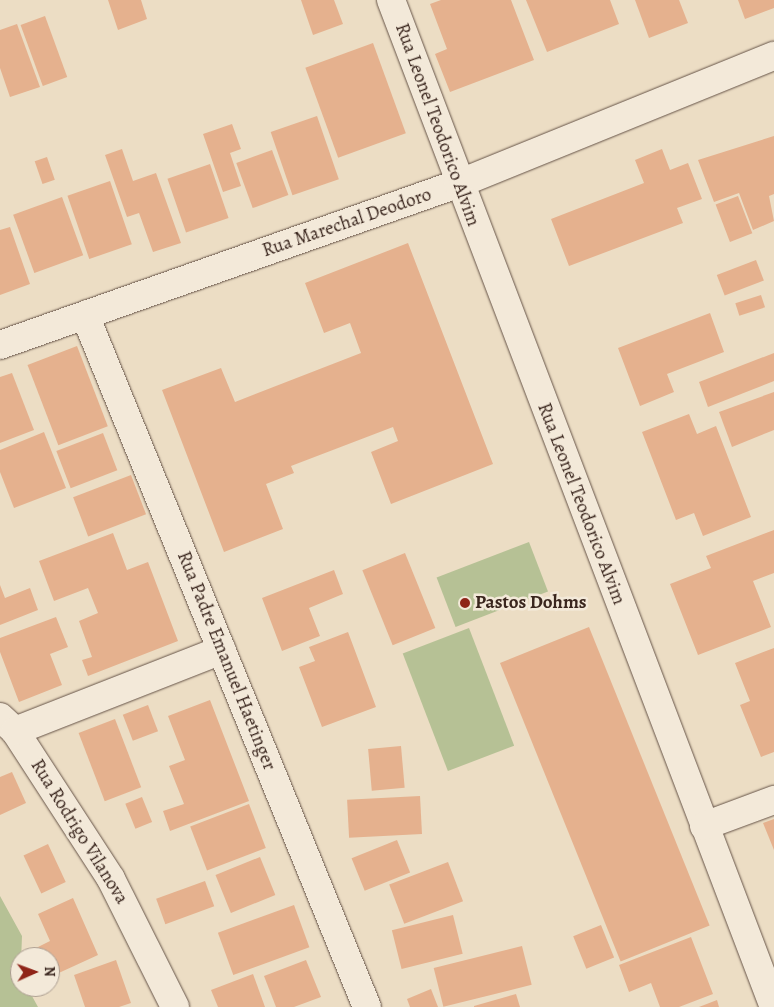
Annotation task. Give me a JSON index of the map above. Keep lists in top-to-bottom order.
{
  "streets": {
    "street": [
      "Rua Leonel Teodorico Alvim",
      "Rua Marechal Deodoro",
      "Rua Padre Emanuel Haetinger",
      "Rua Rodrigo Vilanova"
    ]
  },
  "crossings": [
    ["Rua Leonel Teodorico Alvim", "Rua Marechal Deodoro"],
    ["Rua Marechal Deodoro", "Rua Padre Emanuel Haetinger"]
  ],
  "places": ["Pastos Dohms"],
  "north": "right"
}
